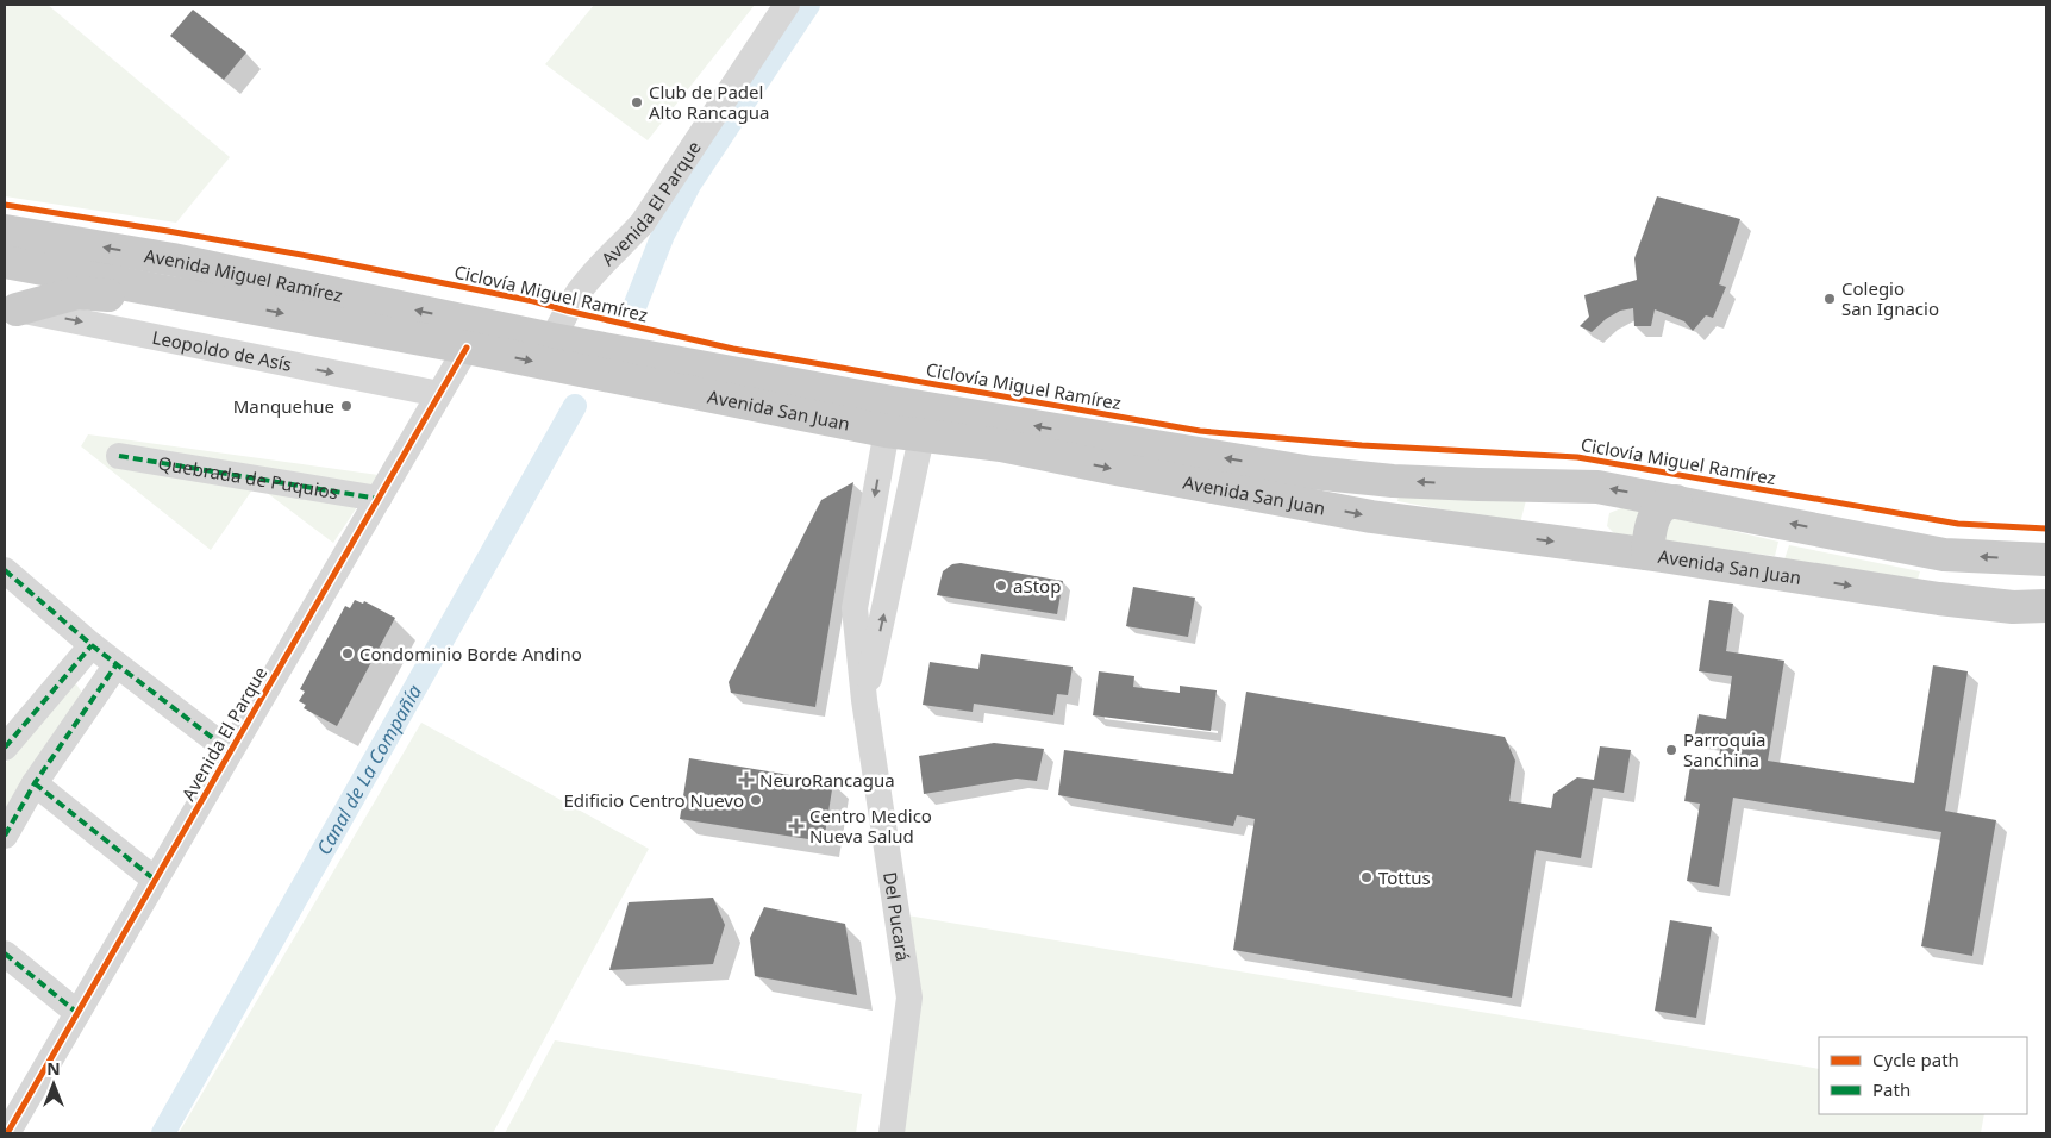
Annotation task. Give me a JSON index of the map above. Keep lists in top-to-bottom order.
{
  "streets": {
    "main road": ["Avenida Miguel Ramírez", "Avenida San Juan"],
    "street": [
      "Avenida El Parque",
      "Leopoldo de Asís",
      "Quebrada de Puquios",
      "Del Pucará"
    ],
    "cycle path": ["Ciclovía Miguel Ramírez"]
  },
  "crossings": [
    ["Avenida El Parque", "Avenida Miguel Ramírez"],
    ["Avenida El Parque", "Leopoldo de Asís"],
    ["Avenida El Parque", "Avenida San Juan"],
    ["Avenida El Parque", "Quebrada de Puquios"],
    ["Avenida Miguel Ramírez", "Avenida San Juan"],
    ["Avenida San Juan", "Del Pucará"]
  ],
  "one_way": ["Leopoldo de Asís"],
  "water": ["Canal de La Compañía"],
  "places": {
    "other": [
      "Club de Padel Alto Rancagua",
      "Colegio San Ignacio",
      "Manquehue",
      "aStop",
      "Condominio Borde Andino",
      "Parroquia Sanchina",
      "Edificio Centro Nuevo",
      "Tottus"
    ],
    "health": ["NeuroRancagua", "Centro Medico Nueva Salud"]
  },
  "legend": ["Cycle path", "Path"],
  "north": "top"
}
